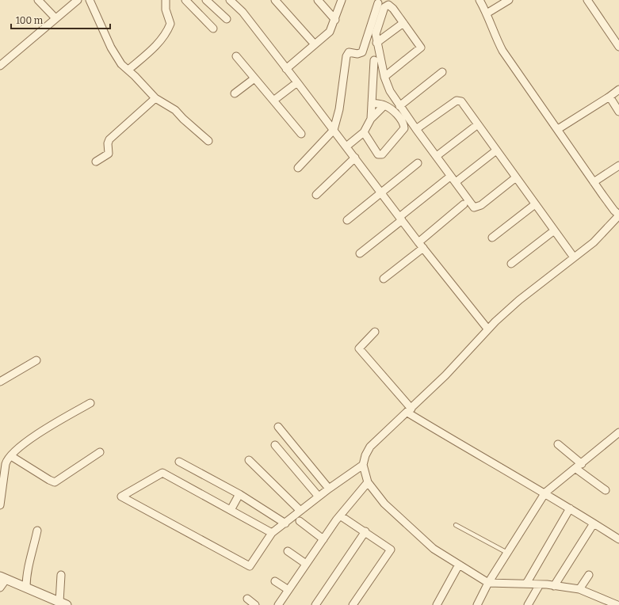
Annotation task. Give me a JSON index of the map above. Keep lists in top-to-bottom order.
{
  "scale_bar": "100 m"
}
